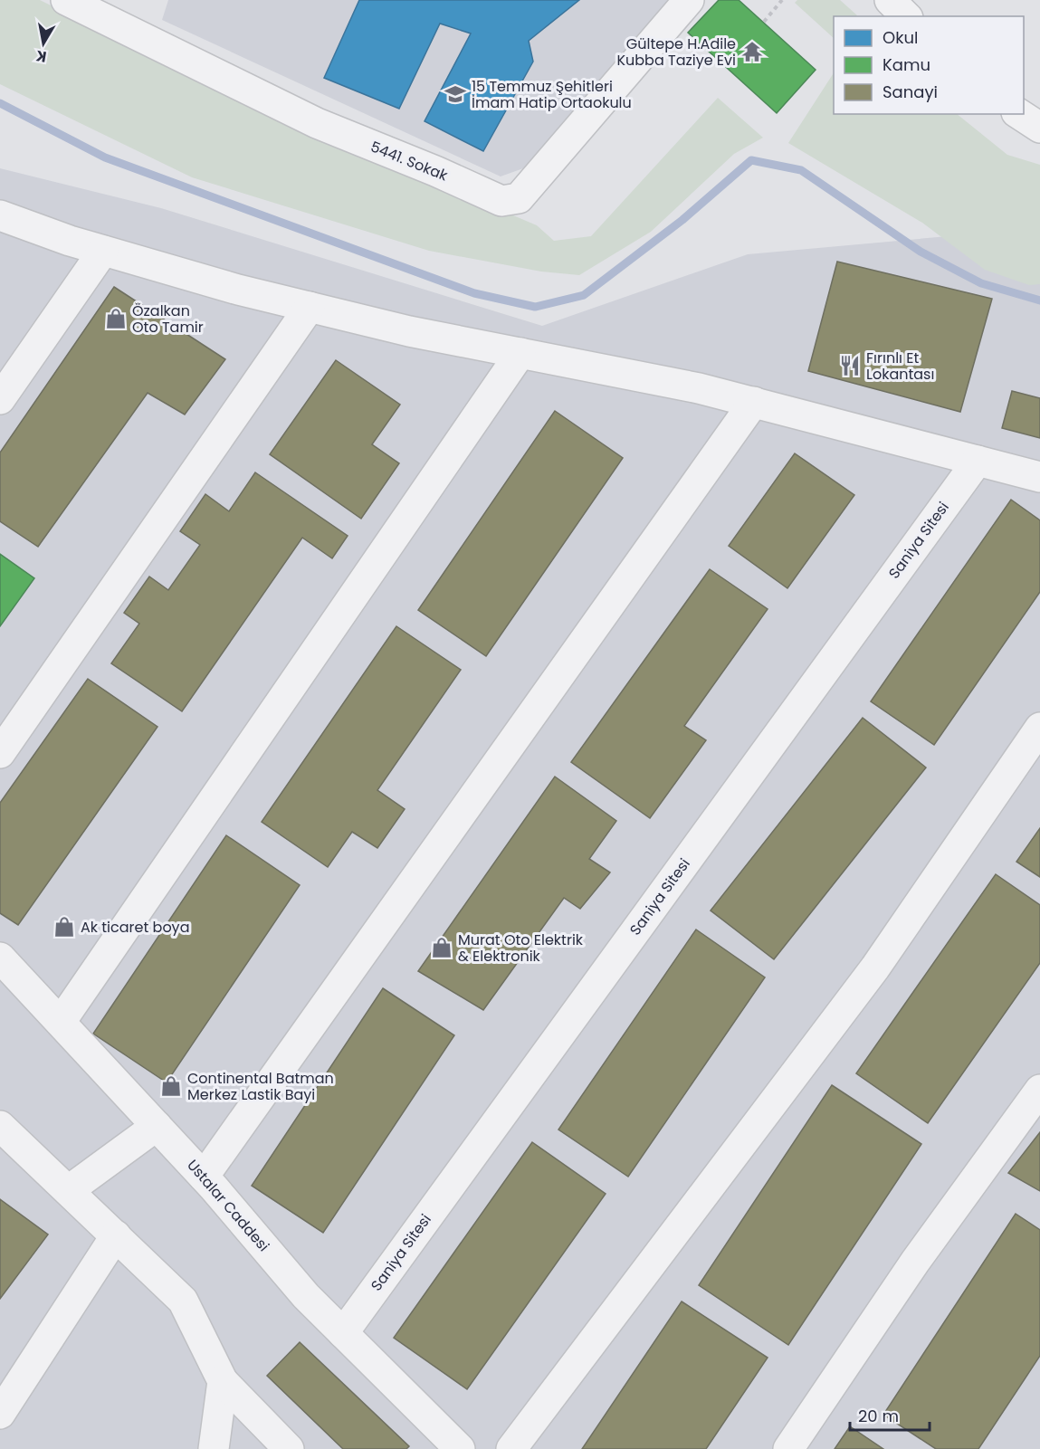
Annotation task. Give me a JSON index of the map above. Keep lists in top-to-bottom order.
{
  "streets": {
    "street": ["5441. Sokak", "Saniya Sitesi", "Ustalar Caddesi"]
  },
  "crossings": [
    ["Saniya Sitesi", "Ustalar Caddesi"]
  ],
  "places": {
    "temple": ["Gültepe H.Adile Kubba Taziye Evi"],
    "school or university": ["15 Temmuz Şehitleri İmam Hatip Ortaokulu"],
    "shop": [
      "Özalkan Oto Tamir",
      "Ak ticaret boya",
      "Murat Oto Elektrik & Elektronik",
      "Continental Batman Merkez Lastik Bayi"
    ],
    "restaurant": ["Fırınlı Et Lokantası"]
  },
  "legend": ["Okul", "Kamu", "Sanayi"],
  "scale_bar": "20 m",
  "north": "bottom"
}
